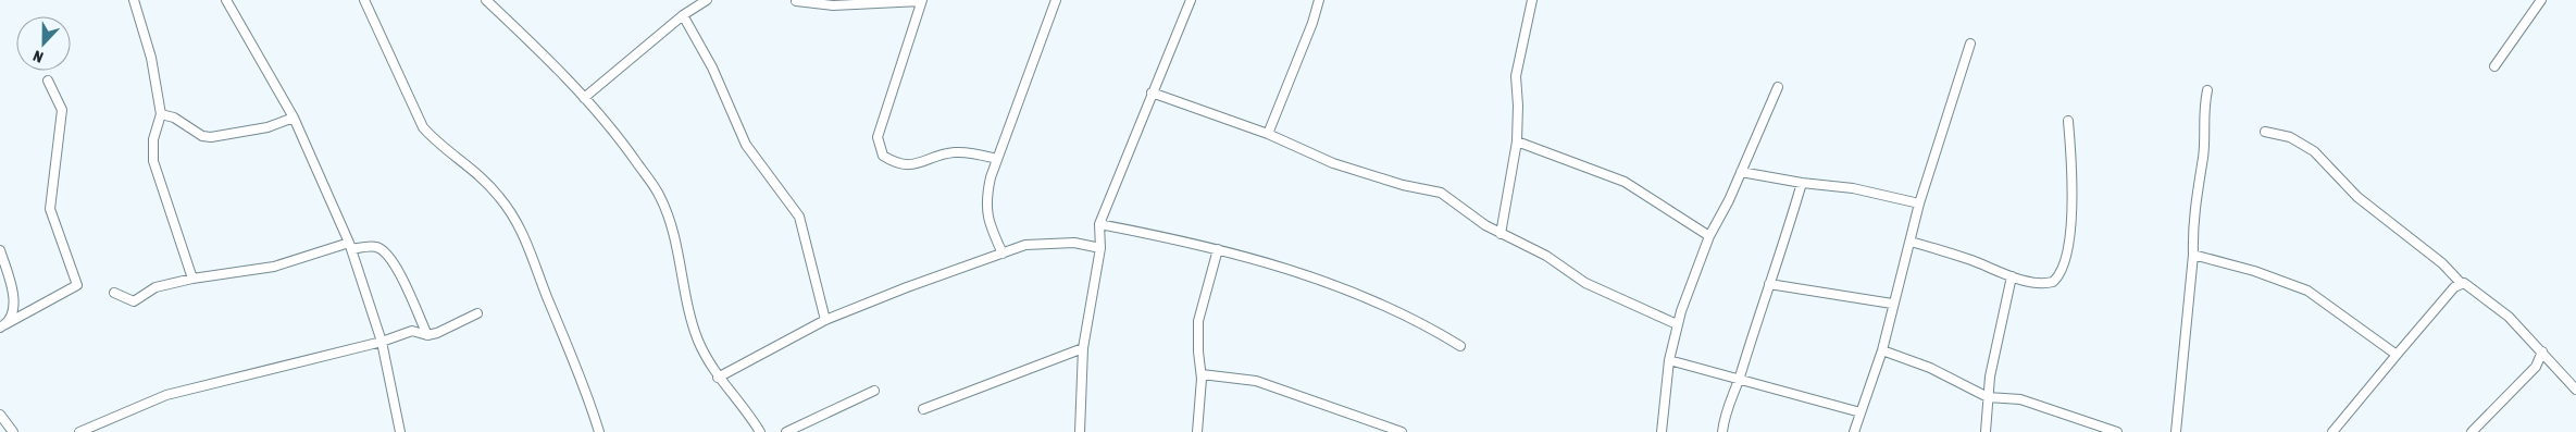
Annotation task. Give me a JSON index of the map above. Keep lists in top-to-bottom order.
{
  "north": "bottom"
}
